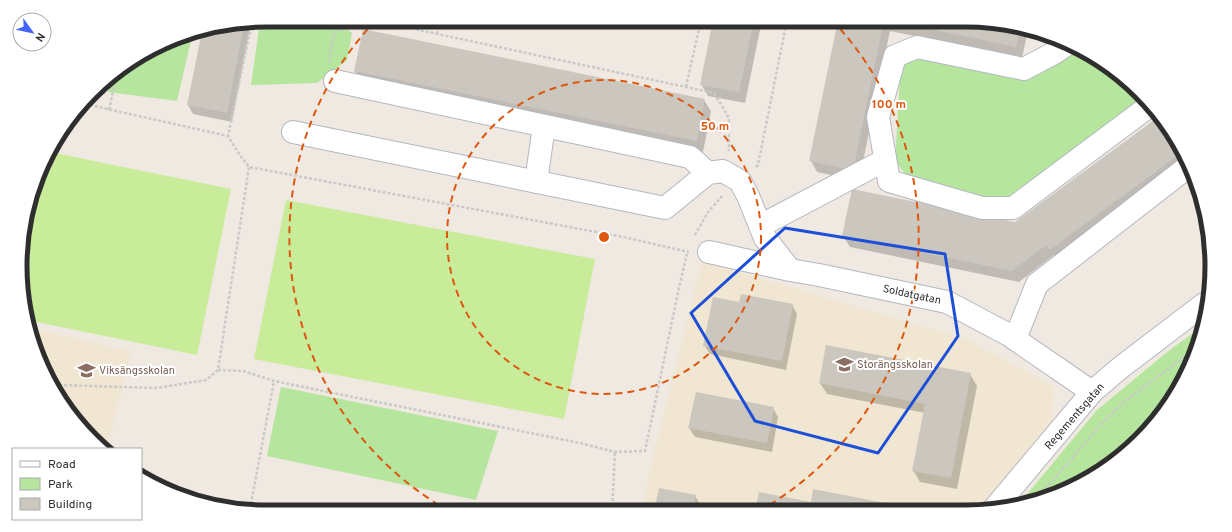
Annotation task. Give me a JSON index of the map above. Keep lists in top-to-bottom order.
{
  "streets": {
    "street": ["Soldatgatan", "Regementsgatan"]
  },
  "crossings": [
    ["Soldatgatan", "Regementsgatan"]
  ],
  "places": {
    "school or university": ["Storängsskolan", "Viksängsskolan"]
  },
  "legend": ["Road", "Park", "Building"],
  "north": "bottom right",
  "rings": ["100 m", "50 m"]
}
